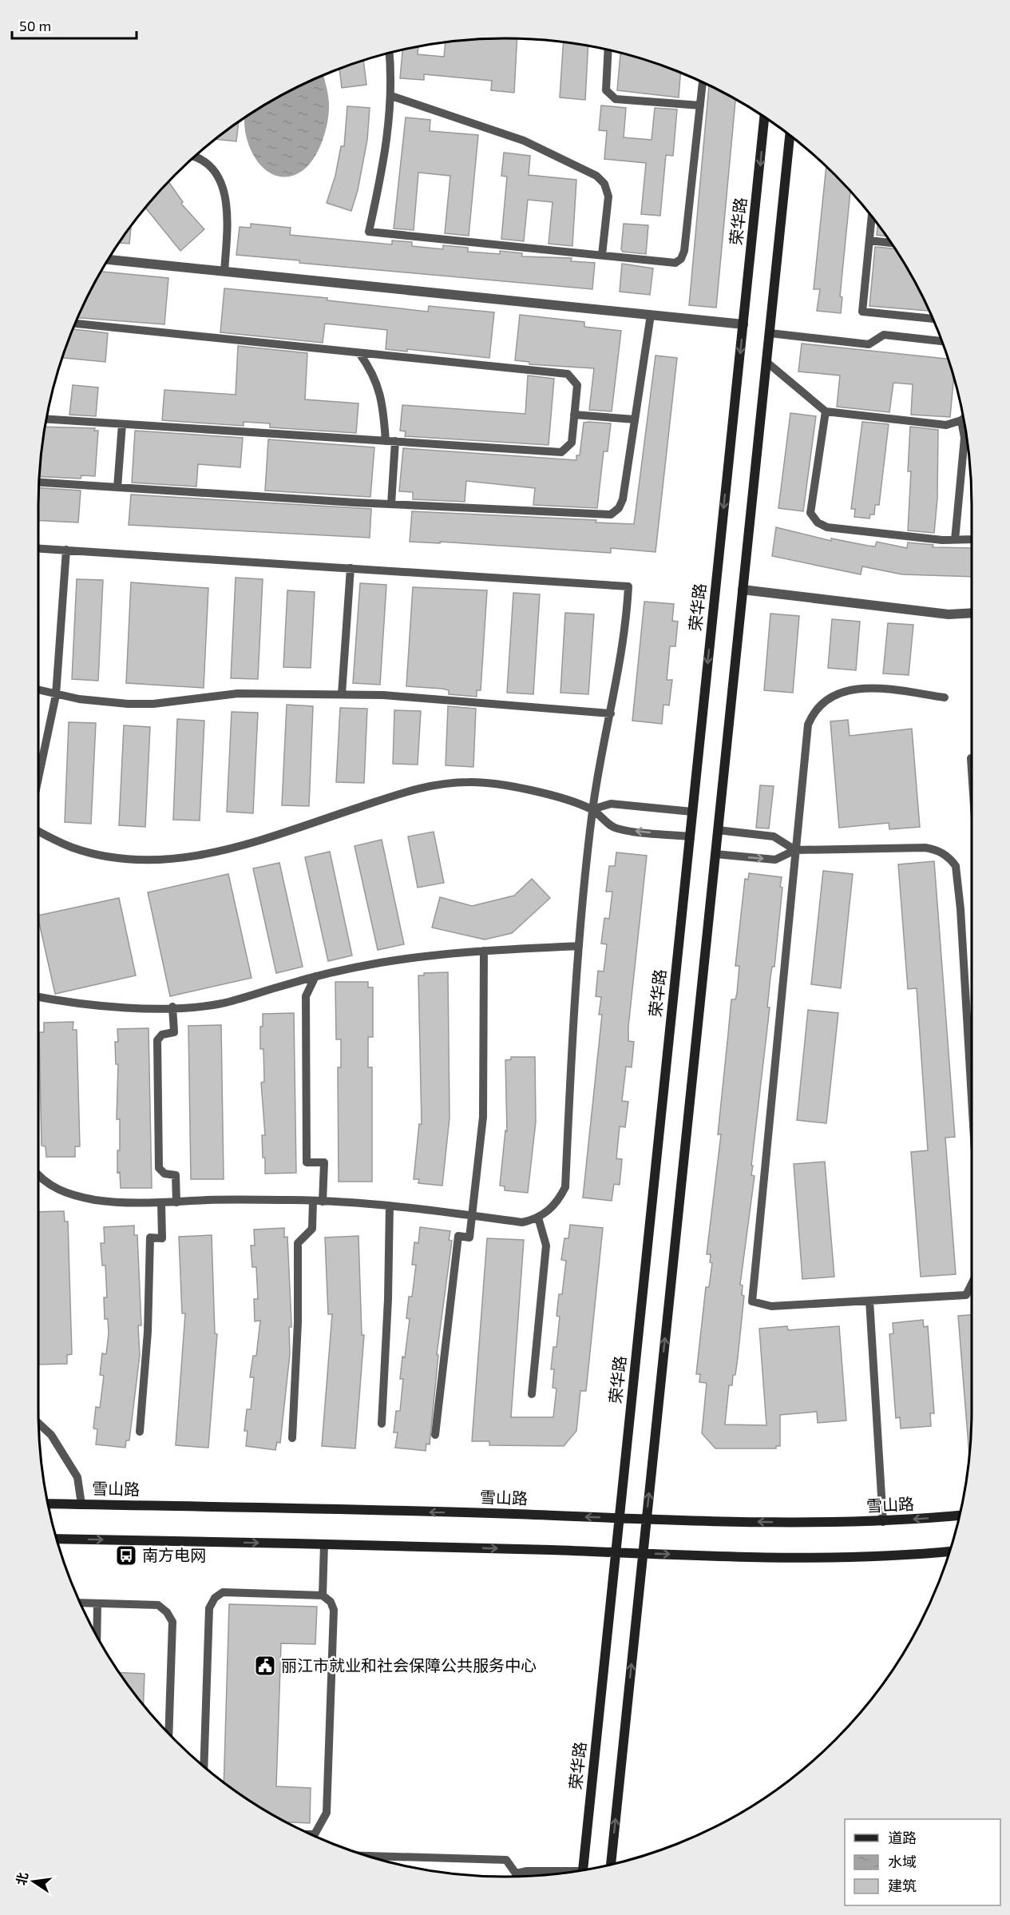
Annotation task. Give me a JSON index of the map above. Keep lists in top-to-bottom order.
{
  "streets": {
    "street": ["荣华路", "雪山路"]
  },
  "crossings": [
    ["荣华路", "雪山路"]
  ],
  "places": {
    "bus stop": ["南方电网"],
    "public building": ["丽江市就业和社会保障公共服务中心"]
  },
  "legend": ["道路", "水域", "建筑"],
  "scale_bar": "50 m",
  "north": "left"
}
